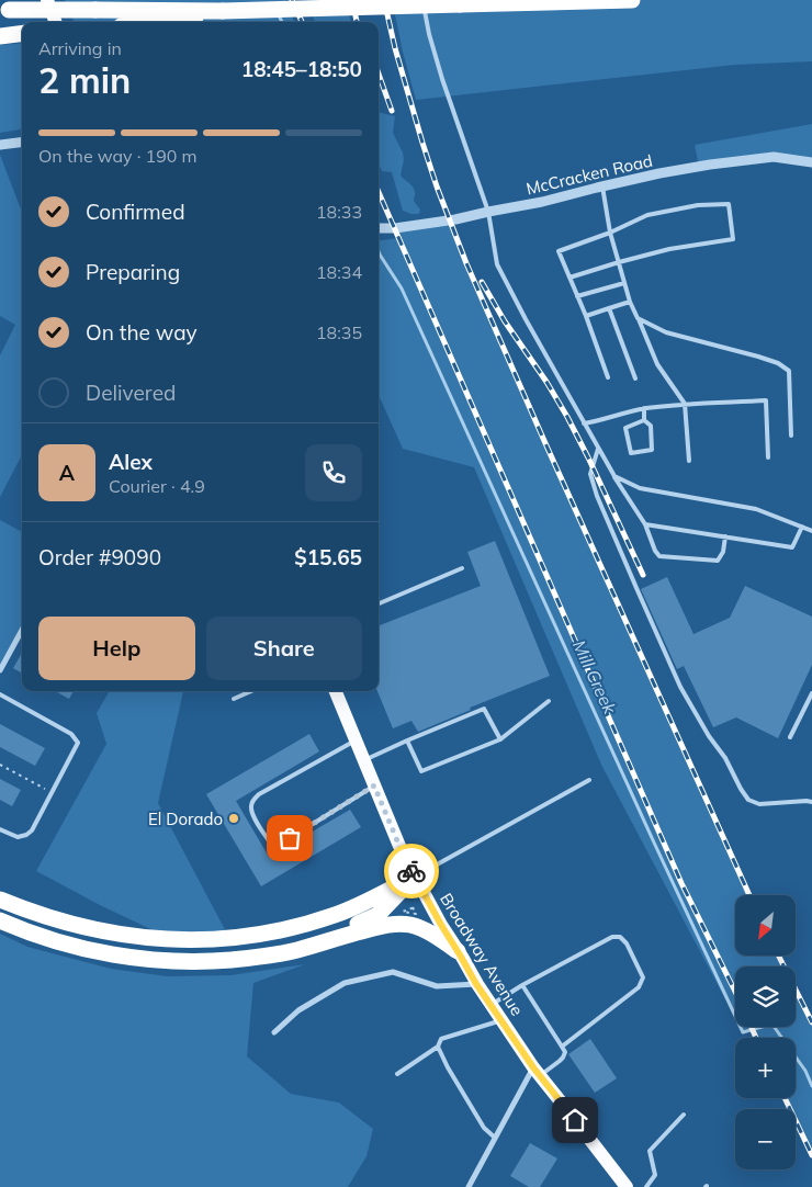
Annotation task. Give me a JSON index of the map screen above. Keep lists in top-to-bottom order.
{
  "streets": {
    "main road": ["Broadway Avenue"],
    "street": ["McCracken Road"]
  },
  "water": ["Mill Creek"],
  "places": ["El Dorado"],
  "north": "bottom left",
  "page": {
    "heading": ["2 min", "Arriving in", "18:45–18:50"],
    "panel": [
      "Alex",
      "Courier · 4.9",
      "Order #9090",
      "$15.65"
    ],
    "bar": "On the way · 190 m",
    "list": [
      ["Confirmed", "18:33"],
      ["Preparing", "18:34"],
      ["On the way", "18:35"],
      "Delivered"
    ],
    "round": "A",
    "buttons": ["Help", "Share"],
    "map_buttons": ["+", "−"]
  }
}
